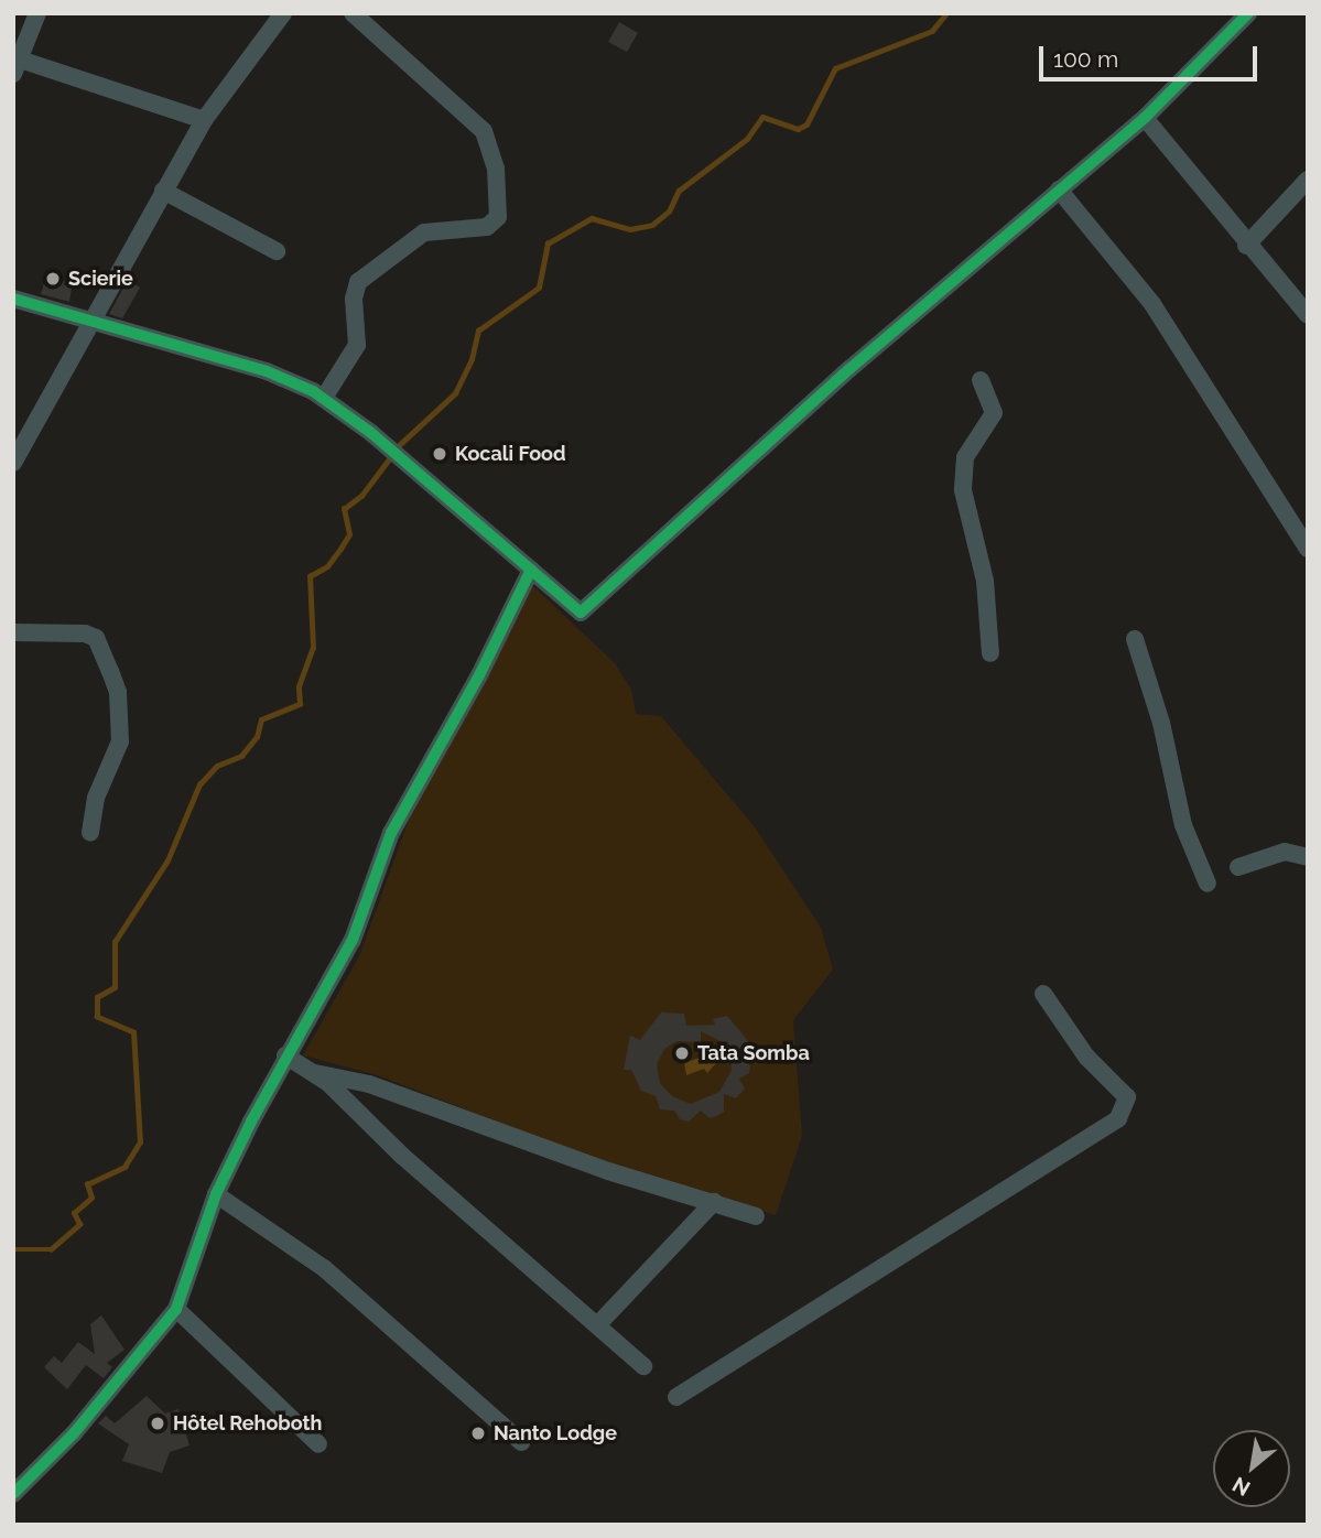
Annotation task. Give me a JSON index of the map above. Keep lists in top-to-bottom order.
{
  "places": [
    "Scierie",
    "Kocali Food",
    "Tata Somba",
    "Hôtel Rehoboth",
    "Nanto Lodge"
  ],
  "scale_bar": "100 m",
  "north": "bottom left"
}
